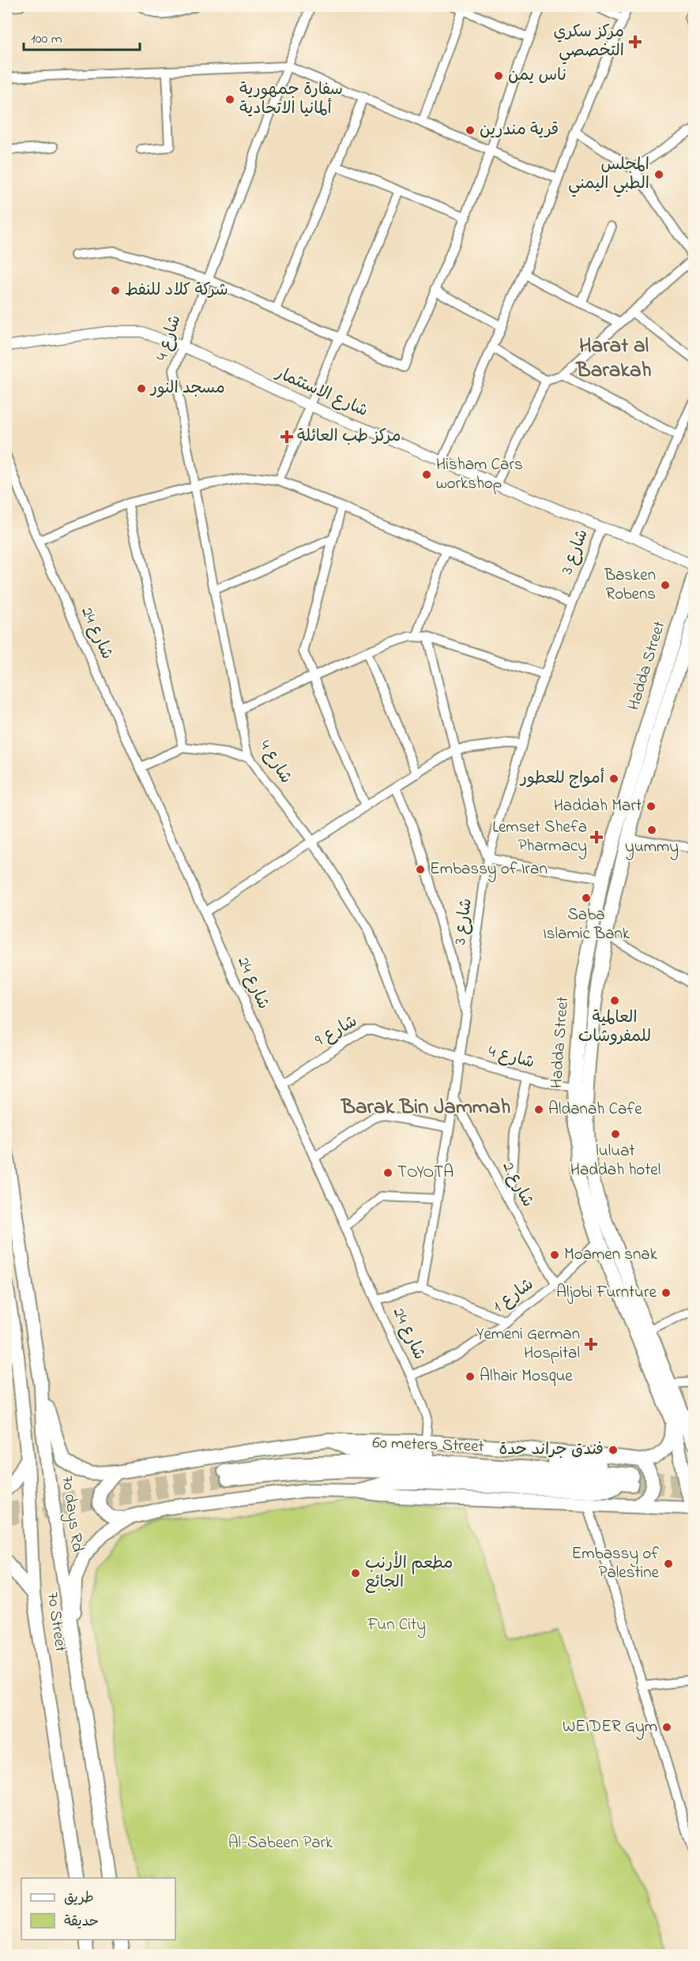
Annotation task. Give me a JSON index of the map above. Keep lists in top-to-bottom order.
{
  "streets": {
    "main road": [
      "Hadda Street",
      "60 meters Street",
      "70 days Rd",
      "70 Street"
    ],
    "street": [
      "شارع 4",
      "شارع الاستثمار",
      "شارع 3",
      "شارع 24",
      "شارع 9",
      "شارع 2",
      "شارع 1"
    ]
  },
  "crossings": [
    ["شارع 4", "شارع الاستثمار"],
    ["شارع 4", "شارع 3"],
    ["شارع 4", "Hadda Street"],
    ["شارع 4", "شارع 9"],
    ["شارع الاستثمار", "شارع 3"],
    ["شارع 3", "شارع 2"],
    ["شارع 24", "شارع 9"],
    ["شارع 24", "شارع 1"],
    ["Hadda Street", "شارع 1"],
    ["شارع 2", "شارع 1"]
  ],
  "districts": ["Harat al Barakah", "Barak Bin Jammah"],
  "parks": ["Fun City", "Al-Sabeen Park"],
  "places": {
    "health": [
      "مركز سكري التخصصي",
      "مركز طب العائلة",
      "Lemset Shefa Pharmacy",
      "Yemeni German Hospital"
    ],
    "other": [
      "ناس يمن",
      "سفارة جمهورية ألمانيا الاتحادية",
      "قرية مندرين",
      "المجلس الطبي اليمني",
      "شركة كلاد للنفط",
      "مسجد النور",
      "Hisham Cars workshop",
      "Basken Robens",
      "أمواج للعطور",
      "Haddah Mart",
      "yummy",
      "Embassy of Iran",
      "Saba Islamic Bank",
      "العالمية للمفروشات",
      "Aldanah Cafe",
      "luluat Haddah hotel",
      "TOYOTA",
      "Moamen snak",
      "Aljobi Furnture",
      "Alhair Mosque",
      "فندق جراند حدة",
      "Embassy of Palestine",
      "مطعم الأرنب الجائع",
      "WEIDER Gym"
    ]
  },
  "legend": ["طريق", "حديقة"],
  "scale_bar": "100 m"
}
